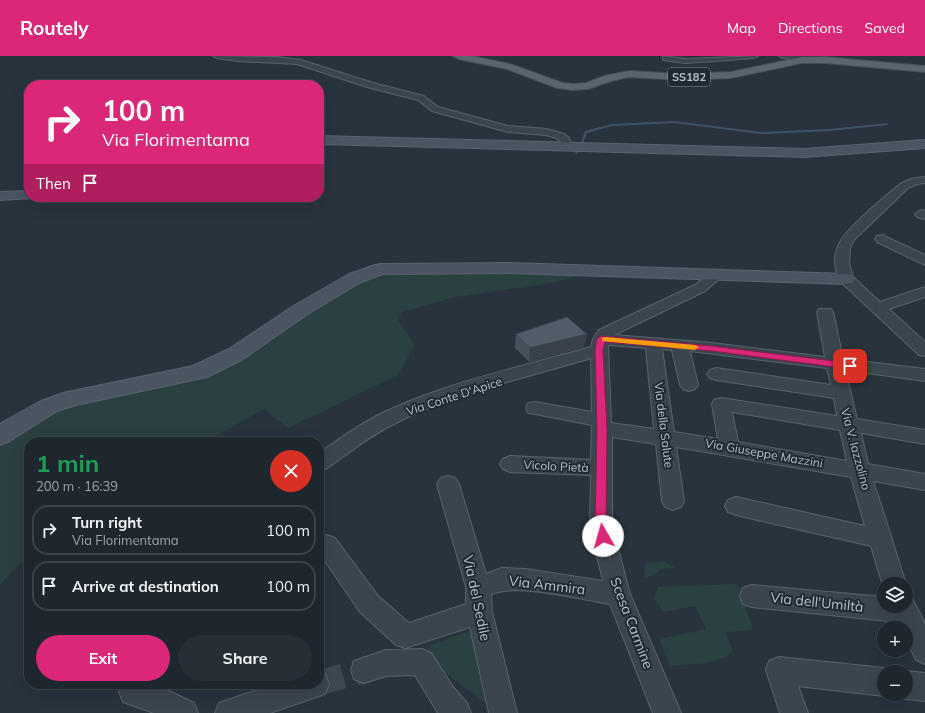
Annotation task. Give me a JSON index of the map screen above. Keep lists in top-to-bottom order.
{
  "streets": {
    "main road": ["SS182"],
    "street": [
      "Via Conte D'Apice",
      "Via della Salute",
      "Via V. Iazzolino",
      "Via Giuseppe Mazzini",
      "Vicolo Pietà",
      "Via Ammira",
      "Via del Sedile",
      "Via dell'Umiltà",
      "Scesa Carmine"
    ]
  },
  "crossings": [
    ["Via Conte D'Apice", "Scesa Carmine"],
    ["Via della Salute", "Via Giuseppe Mazzini"],
    ["Via V. Iazzolino", "Via Giuseppe Mazzini"],
    ["Via Giuseppe Mazzini", "Scesa Carmine"],
    ["Vicolo Pietà", "Scesa Carmine"],
    ["Via Ammira", "Via del Sedile"],
    ["Via Ammira", "Scesa Carmine"]
  ],
  "page": {
    "header": "Routely",
    "nav": ["Map", "Directions", "Saved"],
    "turn": ["100 m", "Via Florimentama"],
    "then": "Then",
    "heading": ["1 min", "200 m · 16:39"],
    "list": [
      {
        "name": "Turn right",
        "note": "Via Florimentama",
        "value": "100 m"
      },
      {
        "name": "Arrive at destination",
        "value": "100 m"
      }
    ],
    "map_buttons": ["+", "−"],
    "buttons": ["Exit", "Share"]
  }
}
